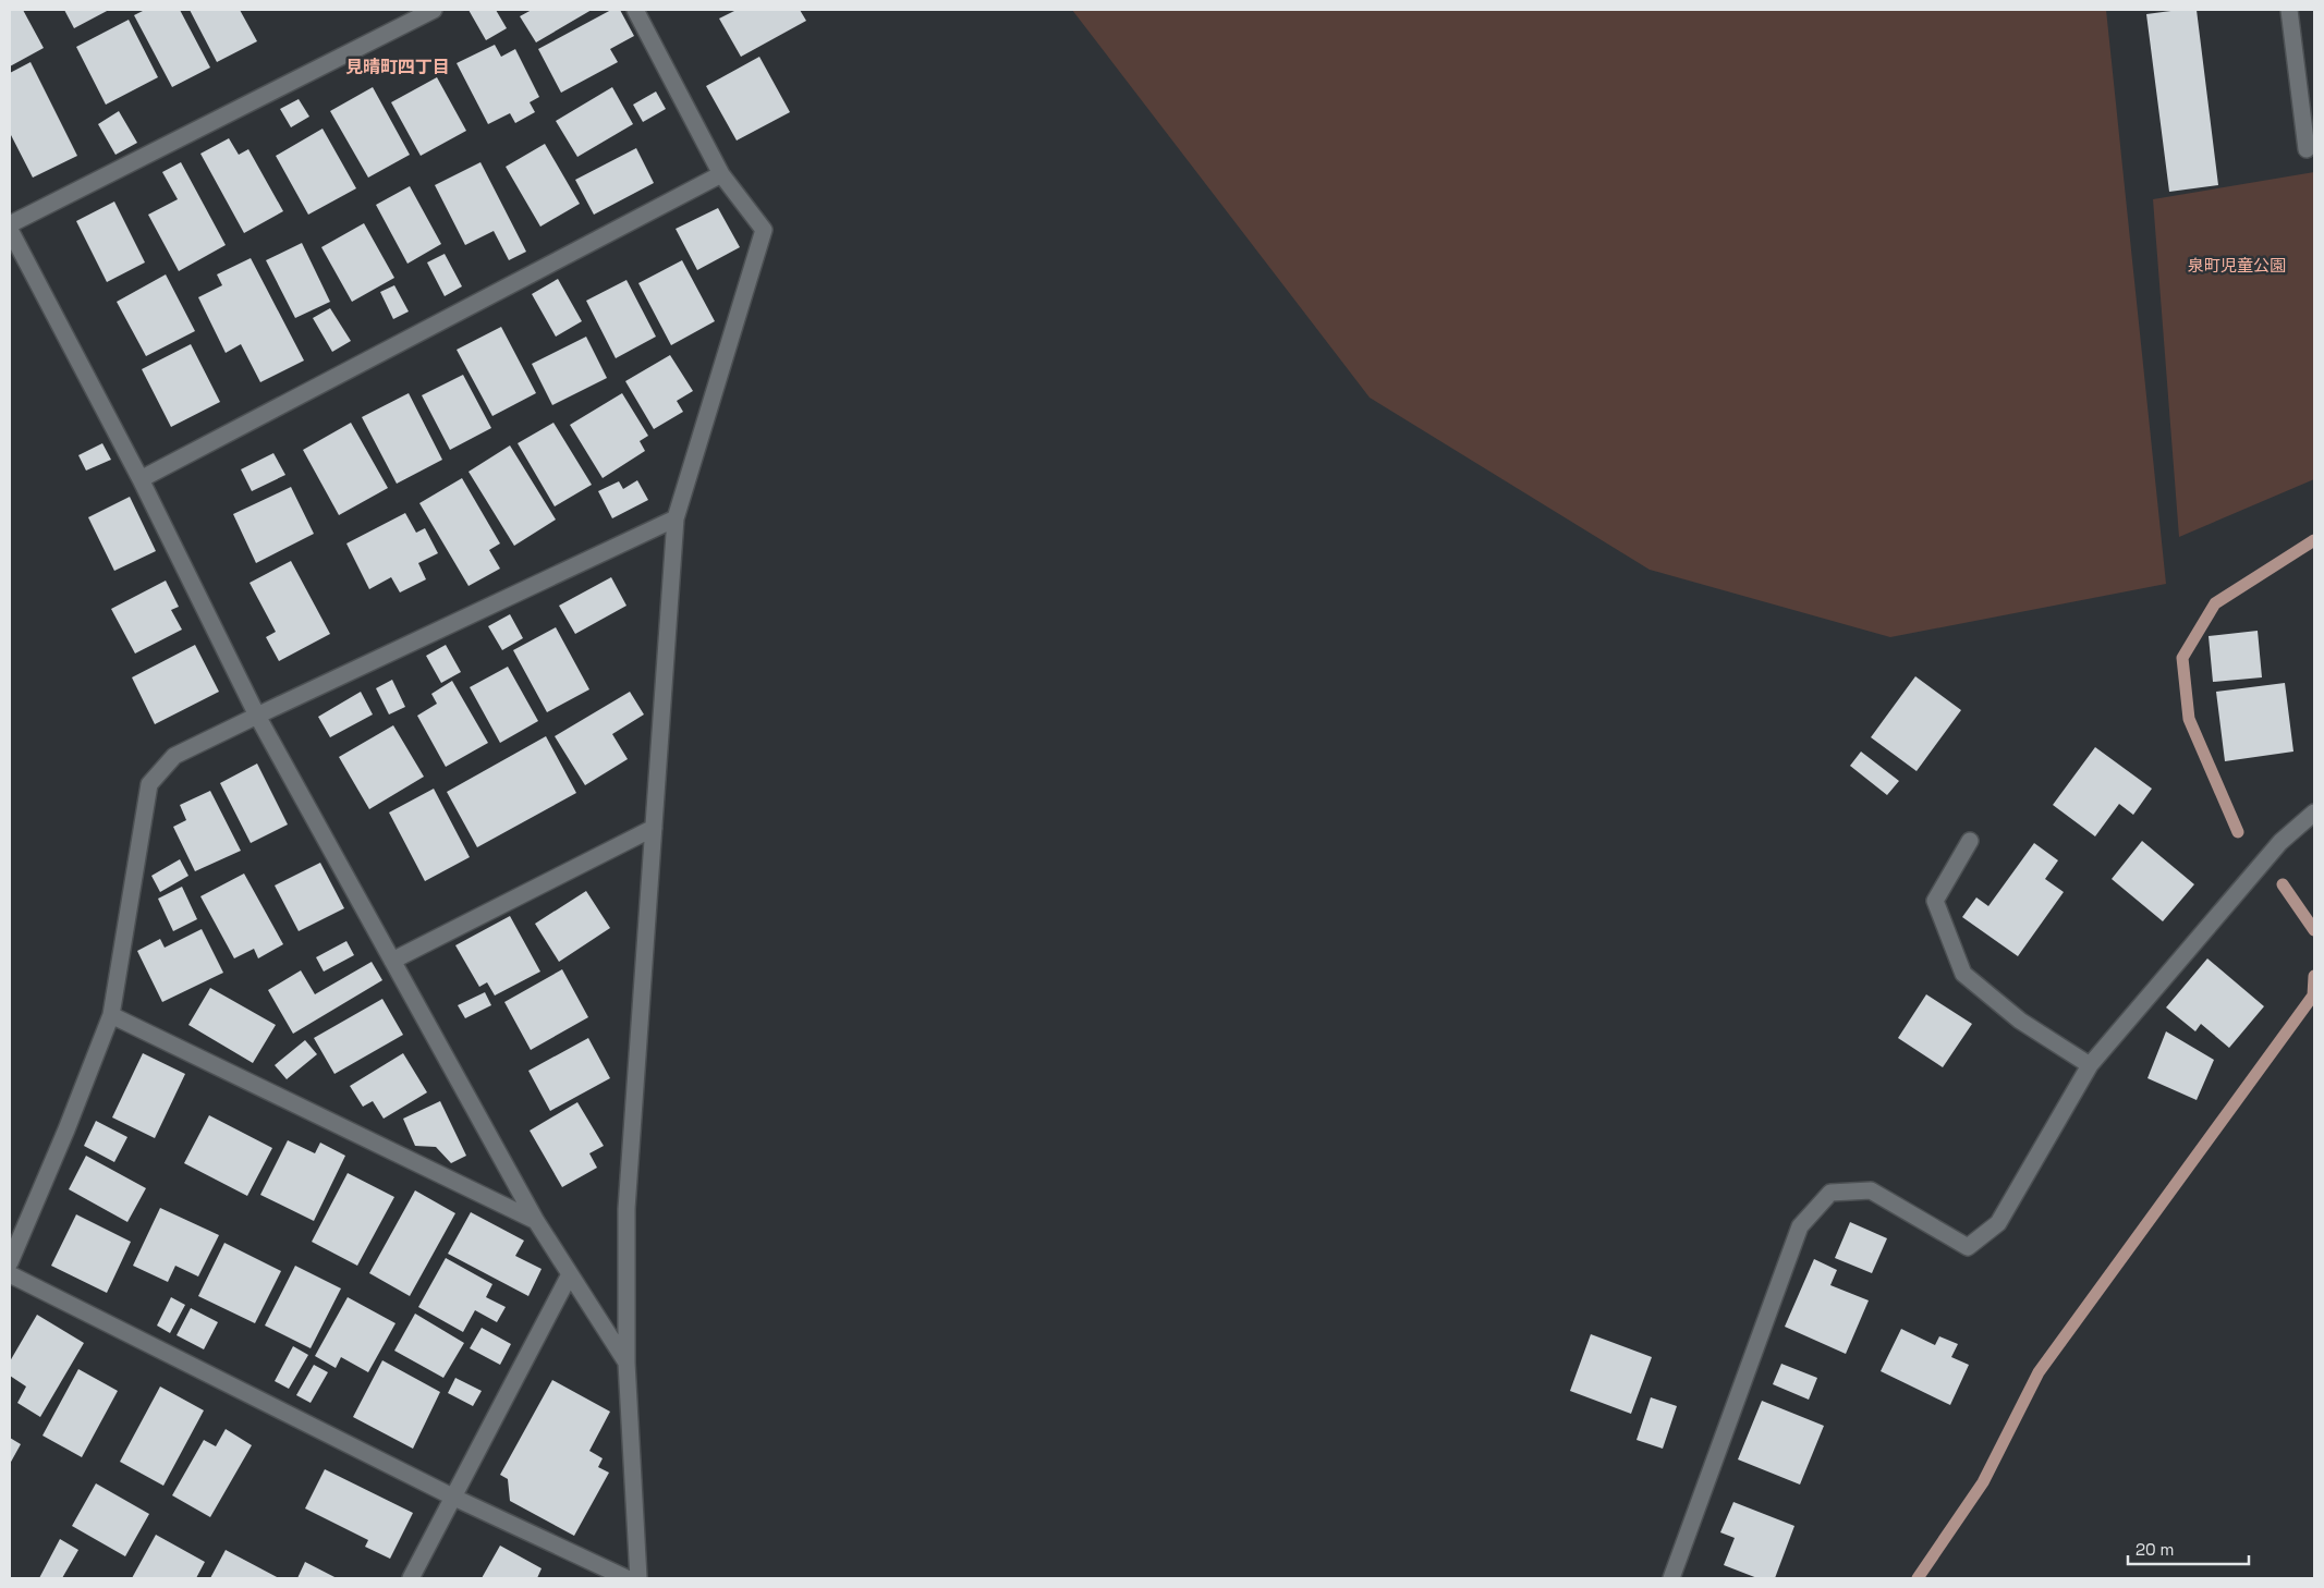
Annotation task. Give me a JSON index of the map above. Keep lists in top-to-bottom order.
{
  "districts": ["見晴町四丁目"],
  "parks": ["泉町児童公園"],
  "scale_bar": "20 m"
}
